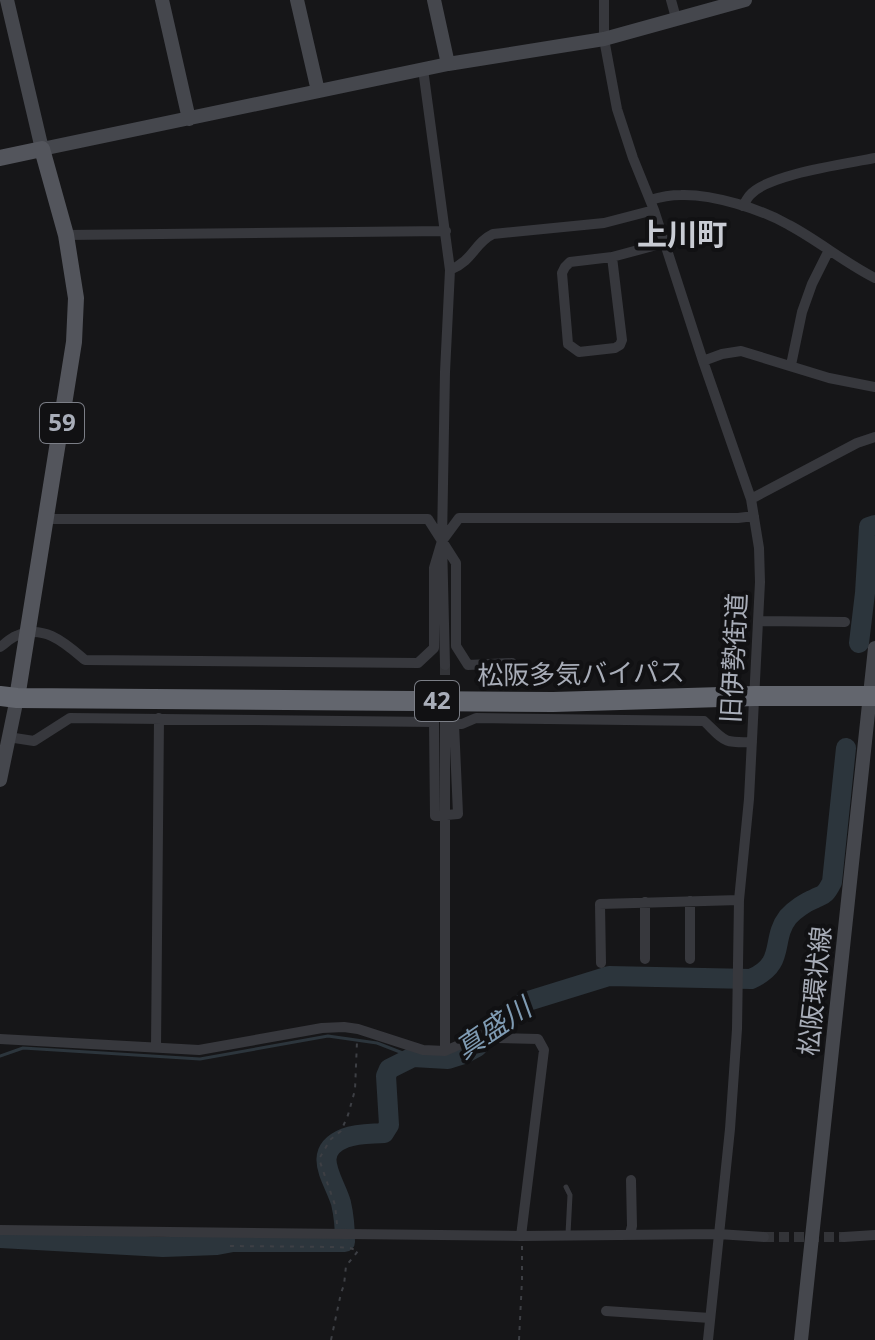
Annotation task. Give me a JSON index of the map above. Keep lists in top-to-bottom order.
{
  "streets": {
    "highway": ["松阪多気バイパス", "42"],
    "main road": ["59"],
    "street": ["旧伊勢街道", "松阪環状線"]
  },
  "crossings": [
    ["59", "松阪多気バイパス"],
    ["旧伊勢街道", "松阪多気バイパス"],
    ["松阪多気バイパス", "松阪環状線"]
  ],
  "districts": ["上川町"],
  "water": ["真盛川"]
}
